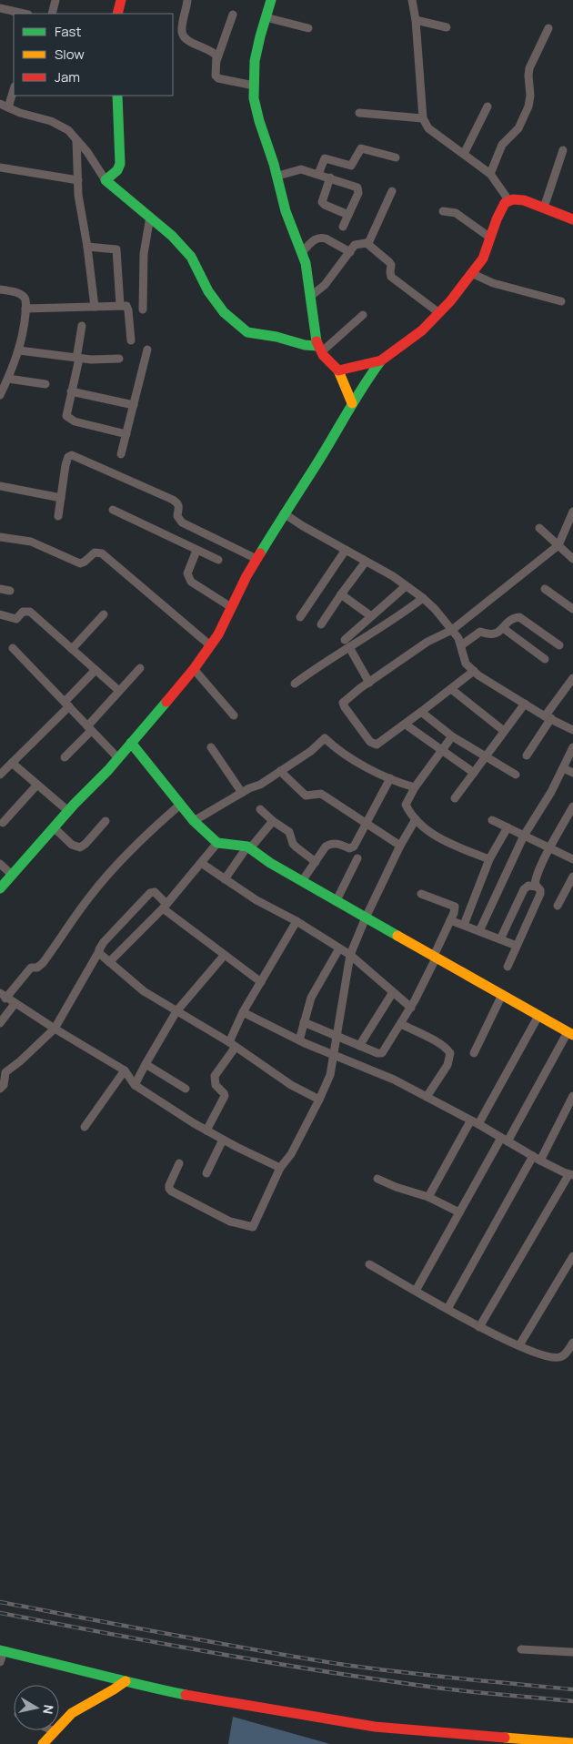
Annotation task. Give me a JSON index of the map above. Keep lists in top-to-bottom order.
{
  "legend": ["Fast", "Slow", "Jam"],
  "north": "right"
}
